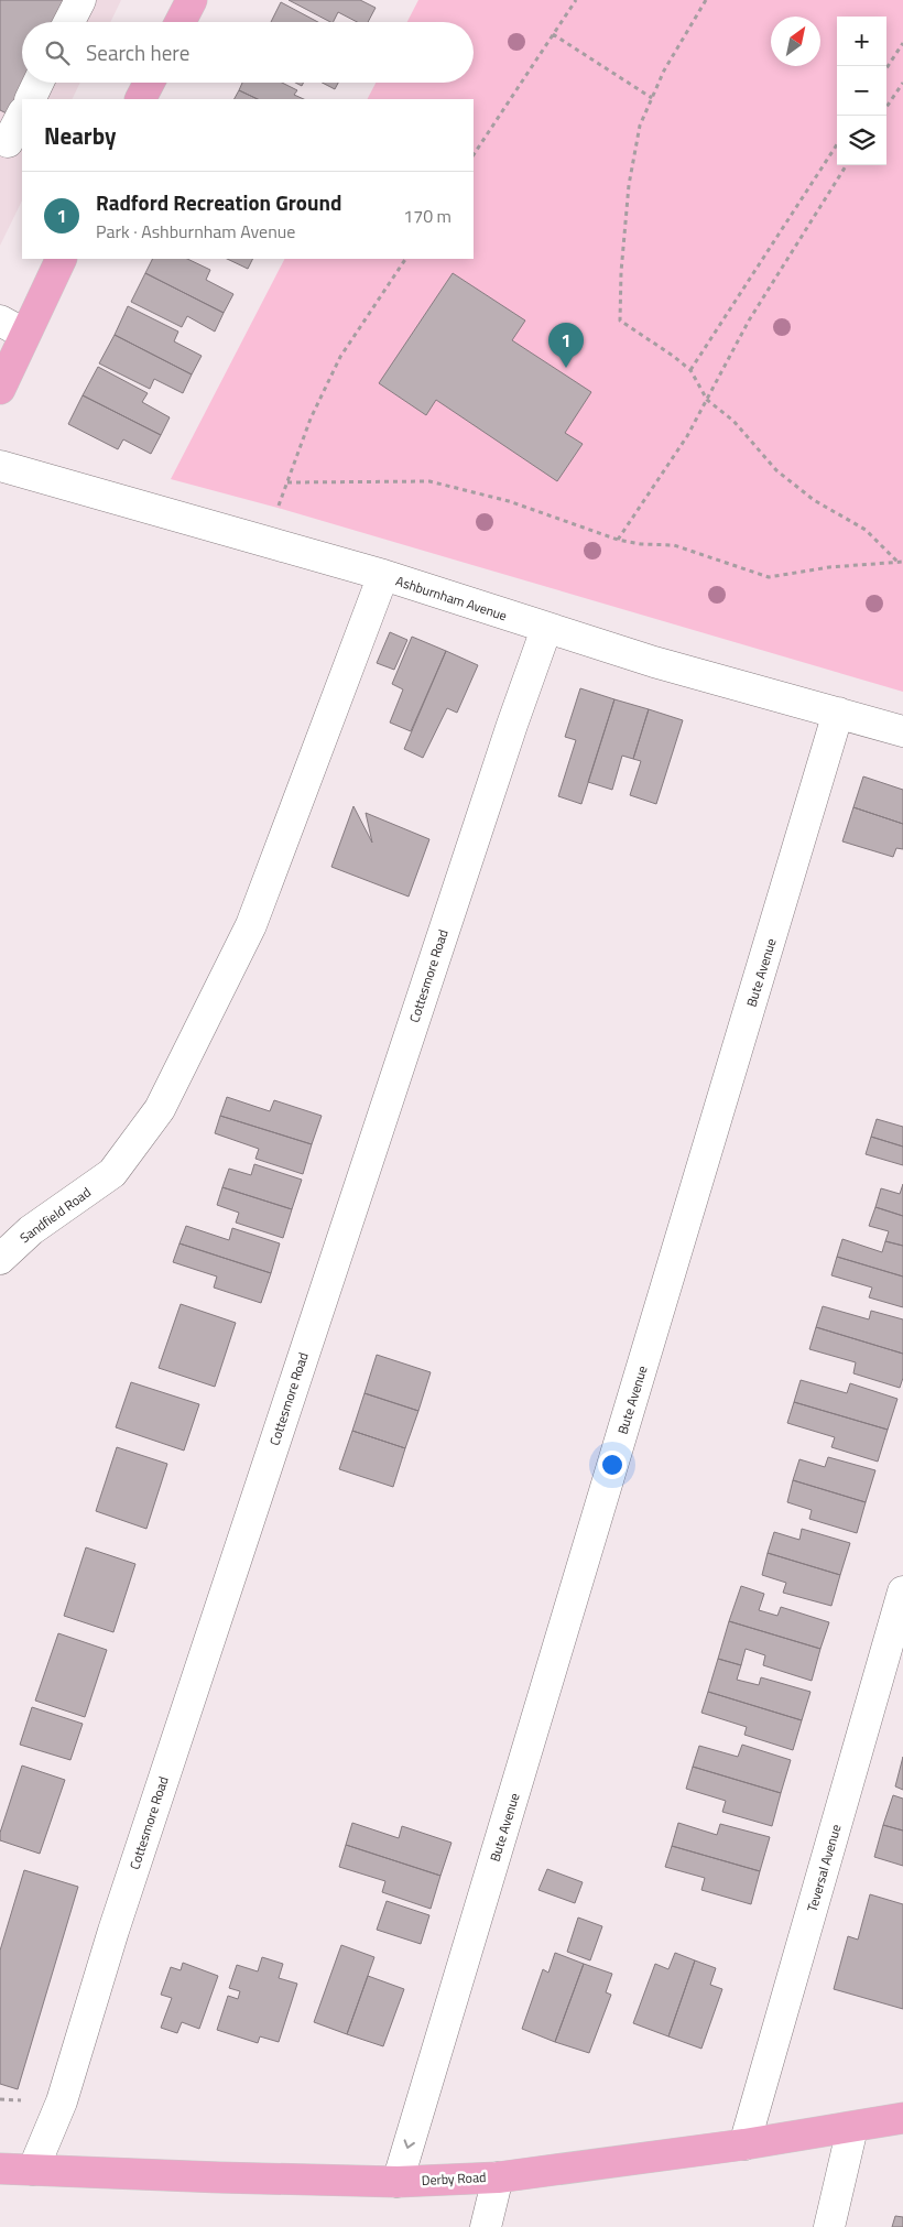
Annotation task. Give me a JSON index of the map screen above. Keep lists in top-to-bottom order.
{
  "streets": {
    "main road": ["Derby Road"],
    "street": [
      "Ashburnham Avenue",
      "Bute Avenue",
      "Cottesmore Road",
      "Sandfield Road",
      "Teversal Avenue"
    ]
  },
  "crossings": [
    ["Ashburnham Avenue", "Bute Avenue"],
    ["Ashburnham Avenue", "Cottesmore Road"],
    ["Ashburnham Avenue", "Sandfield Road"],
    ["Bute Avenue", "Derby Road"],
    ["Cottesmore Road", "Derby Road"],
    ["Teversal Avenue", "Derby Road"]
  ],
  "one_way": ["Bute Avenue"],
  "north": "top right",
  "page": {
    "map_buttons": ["+", "−"],
    "search": "Search here",
    "heading": "Nearby",
    "list": [
      {
        "mark": "1",
        "name": "Radford Recreation Ground",
        "note": "Park · Ashburnham Avenue",
        "value": "170 m"
      }
    ],
    "pins": "1"
  }
}
